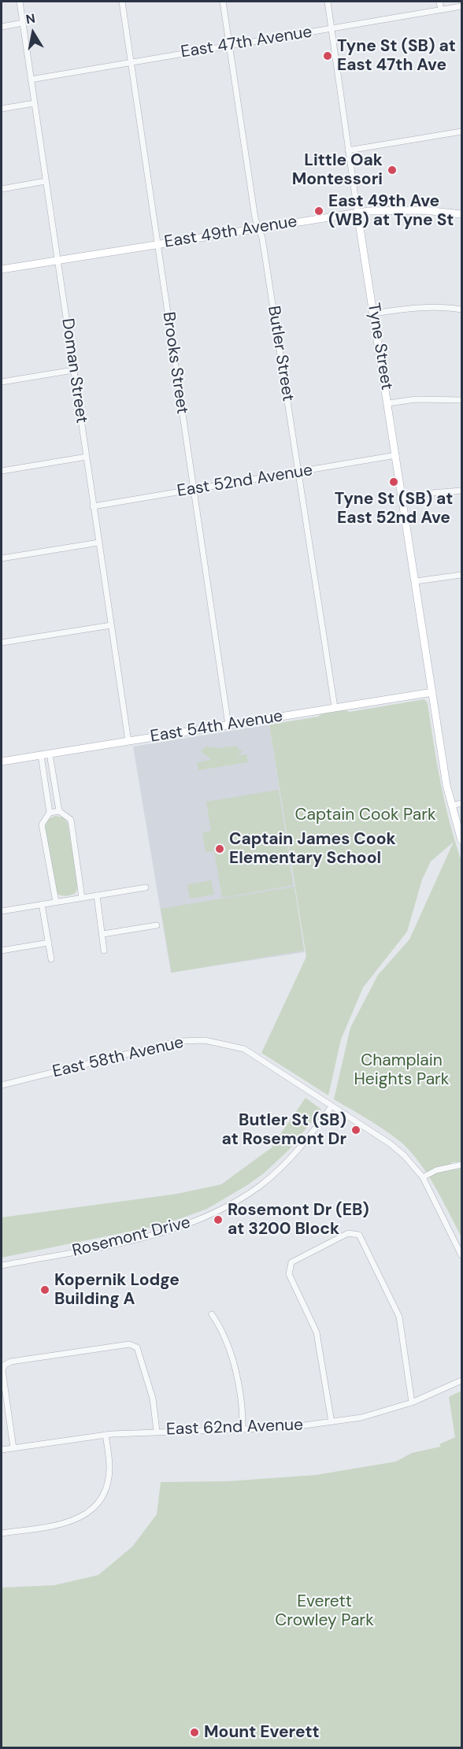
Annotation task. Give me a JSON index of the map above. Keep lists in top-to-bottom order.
{
  "streets": {
    "street": [
      "East 47th Avenue",
      "East 49th Avenue",
      "Tyne Street",
      "Butler Street",
      "Brooks Street",
      "Doman Street",
      "East 52nd Avenue",
      "East 54th Avenue",
      "East 58th Avenue",
      "Rosemont Drive",
      "East 62nd Avenue"
    ]
  },
  "crossings": [
    ["East 47th Avenue", "Tyne Street"],
    ["East 47th Avenue", "Butler Street"],
    ["East 47th Avenue", "Brooks Street"],
    ["East 47th Avenue", "Doman Street"],
    ["East 49th Avenue", "Tyne Street"],
    ["East 49th Avenue", "Butler Street"],
    ["East 49th Avenue", "Brooks Street"],
    ["East 49th Avenue", "Doman Street"],
    ["Tyne Street", "East 52nd Avenue"],
    ["Tyne Street", "East 54th Avenue"],
    ["Butler Street", "East 52nd Avenue"],
    ["Butler Street", "East 54th Avenue"],
    ["Brooks Street", "East 52nd Avenue"],
    ["Brooks Street", "East 54th Avenue"],
    ["Doman Street", "East 52nd Avenue"],
    ["Doman Street", "East 54th Avenue"],
    ["East 58th Avenue", "Rosemont Drive"]
  ],
  "parks": ["Captain Cook Park", "Champlain Heights Park", "Everett Crowley Park"],
  "places": [
    "Tyne St (SB) at East 47th Ave",
    "Little Oak Montessori",
    "East 49th Ave (WB) at Tyne St",
    "Tyne St (SB) at East 52nd Ave",
    "Captain James Cook Elementary School",
    "Butler St (SB) at Rosemont Dr",
    "Rosemont Dr (EB) at 3200 Block",
    "Kopernik Lodge Building A",
    "Mount Everett"
  ],
  "north": "top"
}
